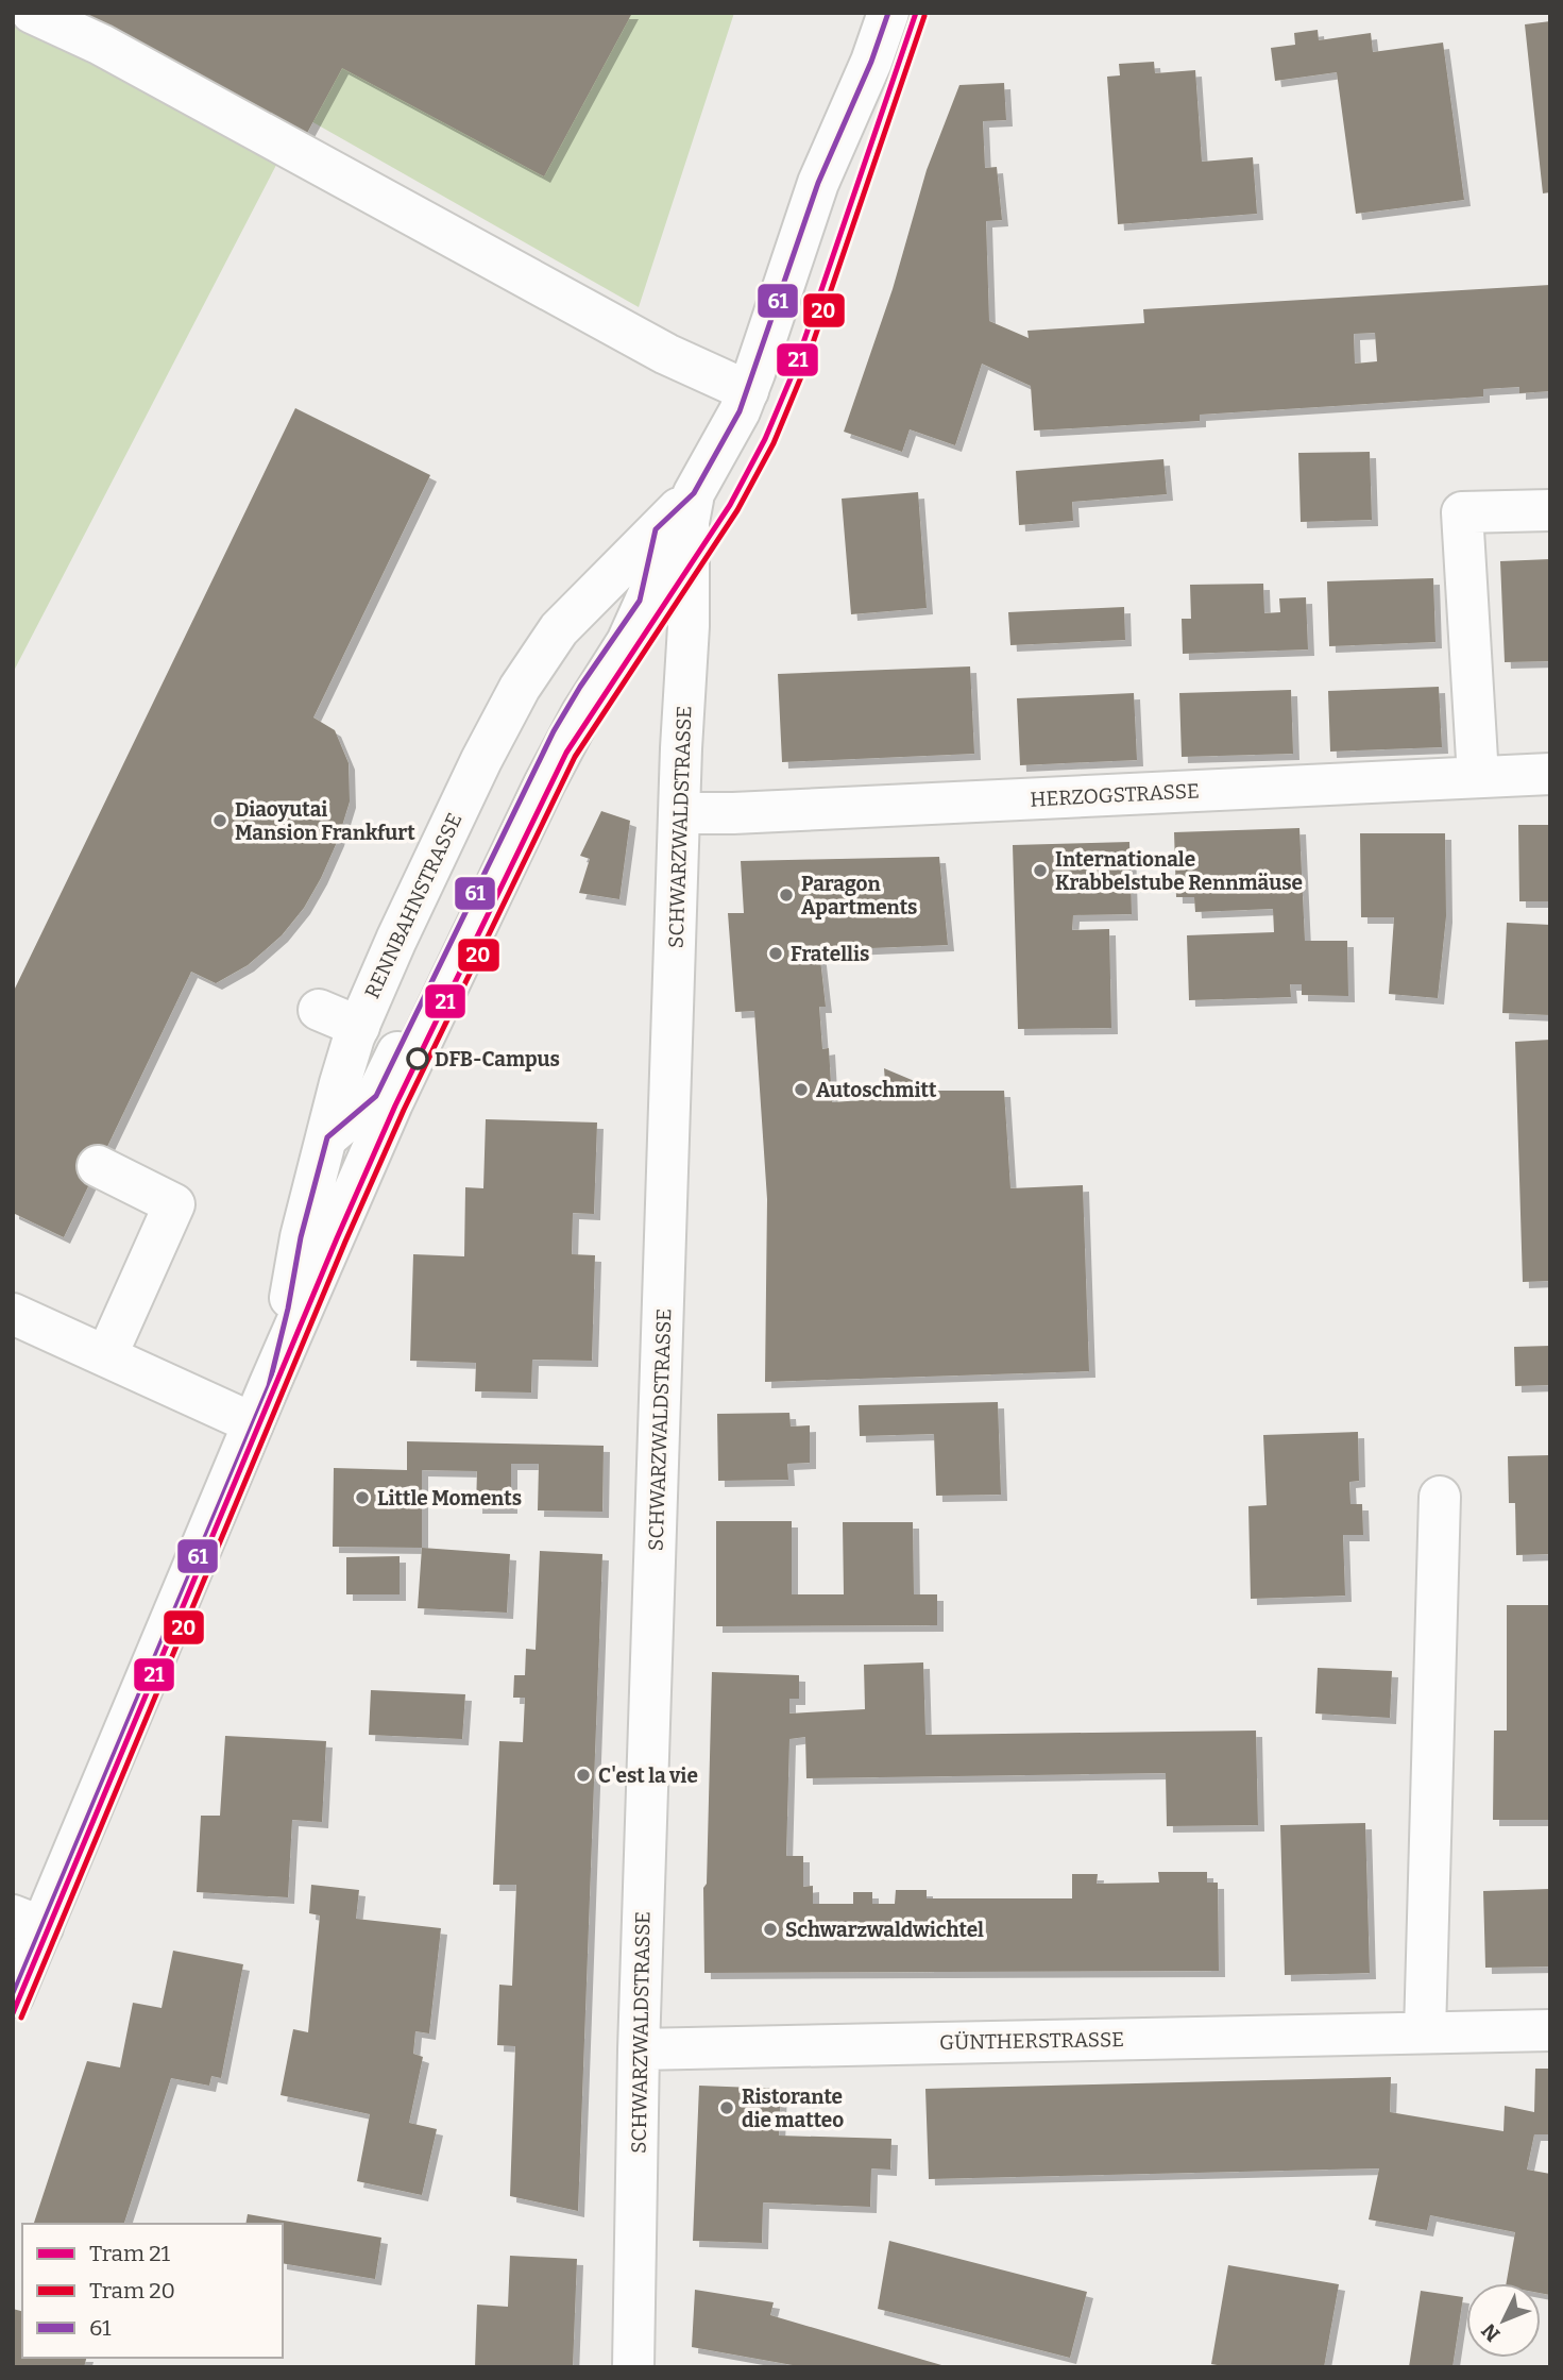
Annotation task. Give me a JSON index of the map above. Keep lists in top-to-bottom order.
{
  "streets": {
    "street": [
      "HERZOGSTRASSE",
      "SCHWARZWALDSTRASSE",
      "RENNBAHNSTRASSE",
      "GÜNTHERSTRASSE"
    ]
  },
  "crossings": [
    ["HERZOGSTRASSE", "SCHWARZWALDSTRASSE"],
    ["SCHWARZWALDSTRASSE", "RENNBAHNSTRASSE"],
    ["SCHWARZWALDSTRASSE", "GÜNTHERSTRASSE"]
  ],
  "places": [
    "Diaoyutai Mansion Frankfurt",
    "Internationale Krabbelstube Rennmäuse",
    "Paragon Apartments",
    "Fratellis",
    "DFB-Campus",
    "Autoschmitt",
    "Little Moments",
    "C'est la vie",
    "Schwarzwaldwichtel",
    "Ristorante die matteo"
  ],
  "lines": ["tram line 21", "transit line 61", "tram line 20"],
  "legend": ["Tram 21", "Tram 20", "61"],
  "north": "bottom left"
}
